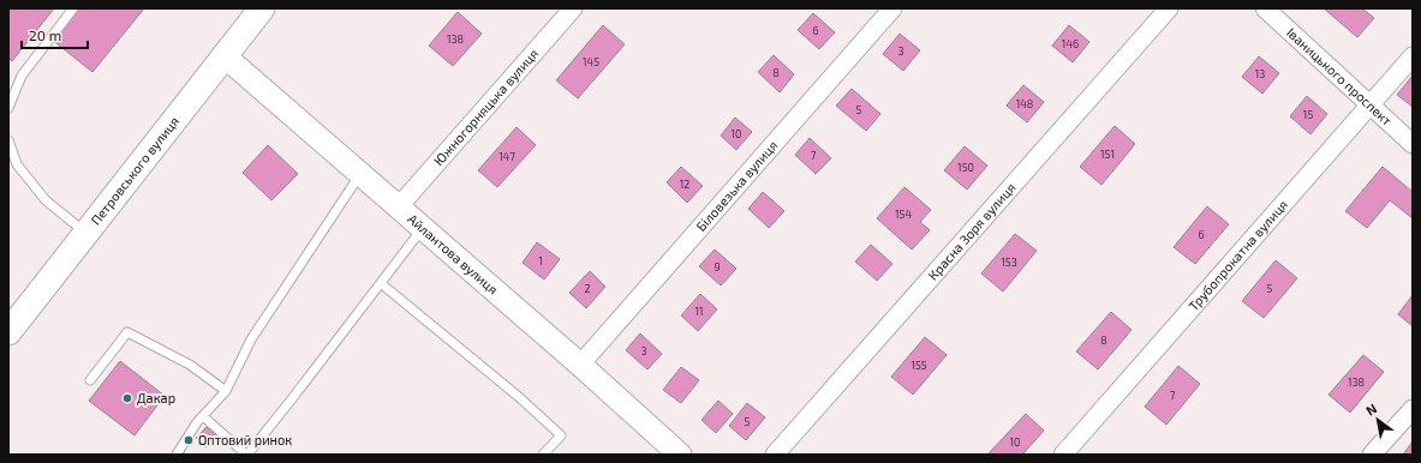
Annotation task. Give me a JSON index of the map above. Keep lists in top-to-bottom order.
{
  "streets": {
    "main road": ["Петровського вулиця"],
    "street": [
      "Іваницького проспект",
      "Южногорняцька вулиця",
      "Біловезька вулиця",
      "Красна Зоря вулиця",
      "Айлантова вулиця",
      "Трубопрокатна вулиця"
    ]
  },
  "crossings": [
    ["Іваницького проспект", "Трубопрокатна вулиця"],
    ["Южногорняцька вулиця", "Айлантова вулиця"],
    ["Петровського вулиця", "Айлантова вулиця"],
    ["Біловезька вулиця", "Айлантова вулиця"]
  ],
  "places": ["Дакар", "Оптовий ринок"],
  "house_numbers": [
    "6",
    "138",
    "146",
    "3",
    "145",
    "8",
    "13",
    "148",
    "5",
    "15",
    "10",
    "151",
    "7",
    "147",
    "150",
    "12",
    "154",
    "6",
    "1",
    "153",
    "9",
    "2",
    "5",
    "11",
    "8",
    "3",
    "155",
    "138",
    "7",
    "5",
    "10"
  ],
  "scale_bar": "20 m",
  "north": "top left"
}
